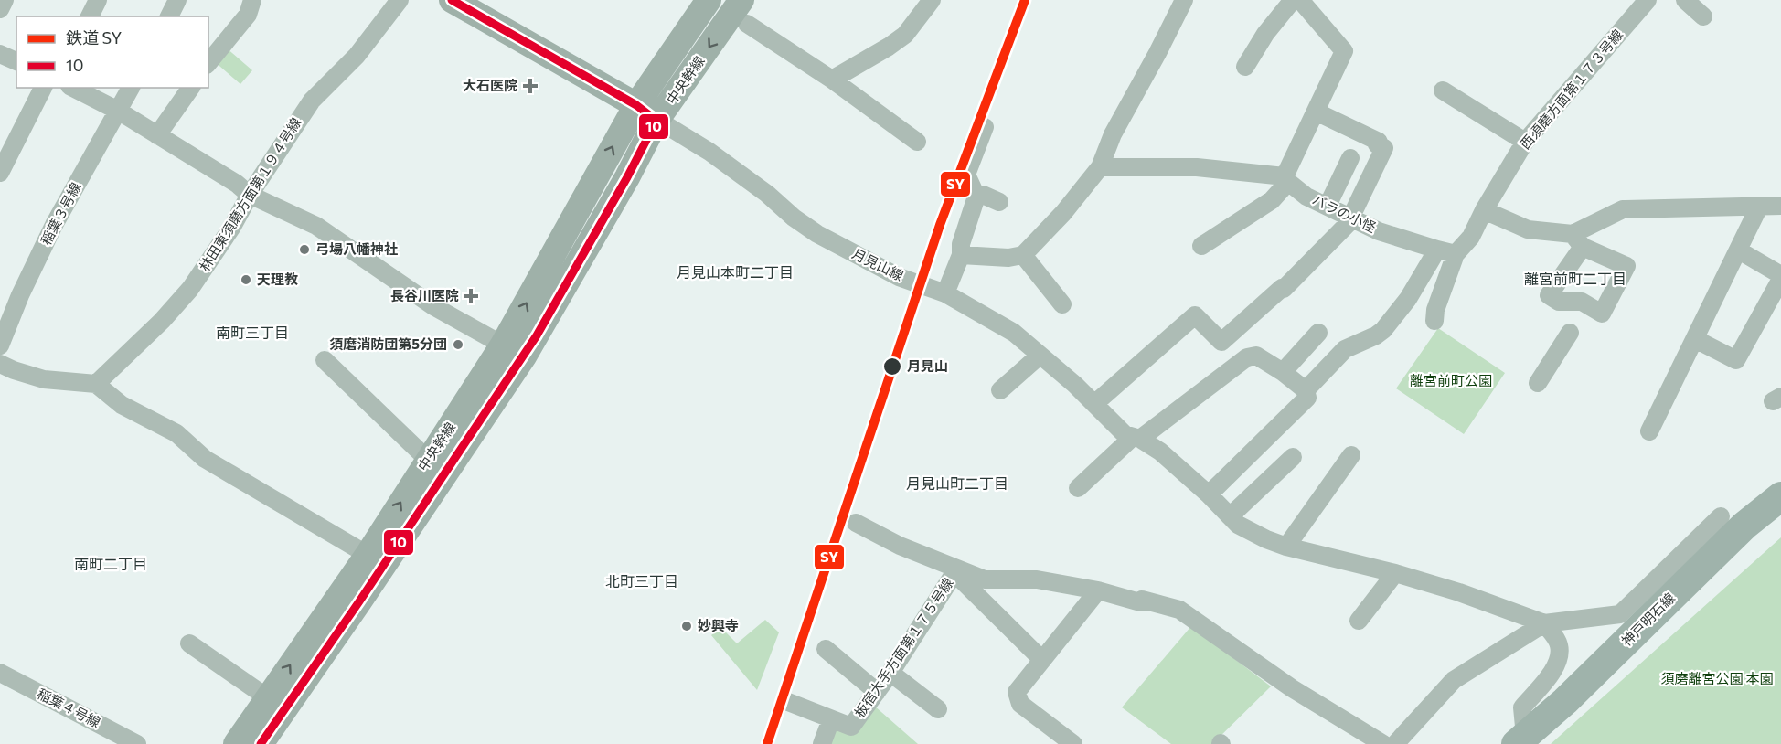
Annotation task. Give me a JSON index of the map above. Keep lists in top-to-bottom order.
{
  "streets": {
    "main road": ["神戸明石線"],
    "street": [
      "中央幹線",
      "西須磨方面第１７３号線",
      "林田東須磨方面第１９４号線",
      "稲葉３号線",
      "バラの小怪",
      "月見山線",
      "板宿大手方面第１７５号線",
      "稲葉４号線"
    ]
  },
  "crossings": [
    ["中央幹線", "月見山線"]
  ],
  "districts": [
    "月見山本町二丁目",
    "離宮前町二丁目",
    "南町三丁目",
    "月見山町二丁目",
    "南町二丁目",
    "北町三丁目"
  ],
  "parks": ["離宮前町公園", "須磨離宮公園 本園"],
  "places": {
    "health": ["大石医院", "長谷川医院"],
    "other": [
      "弓場八幡神社",
      "天理教",
      "須磨消防団第5分団",
      "月見山",
      "妙興寺"
    ]
  },
  "lines": ["rail line SY", "transit line 10"],
  "legend": ["鉄道 SY", "10"]
}
